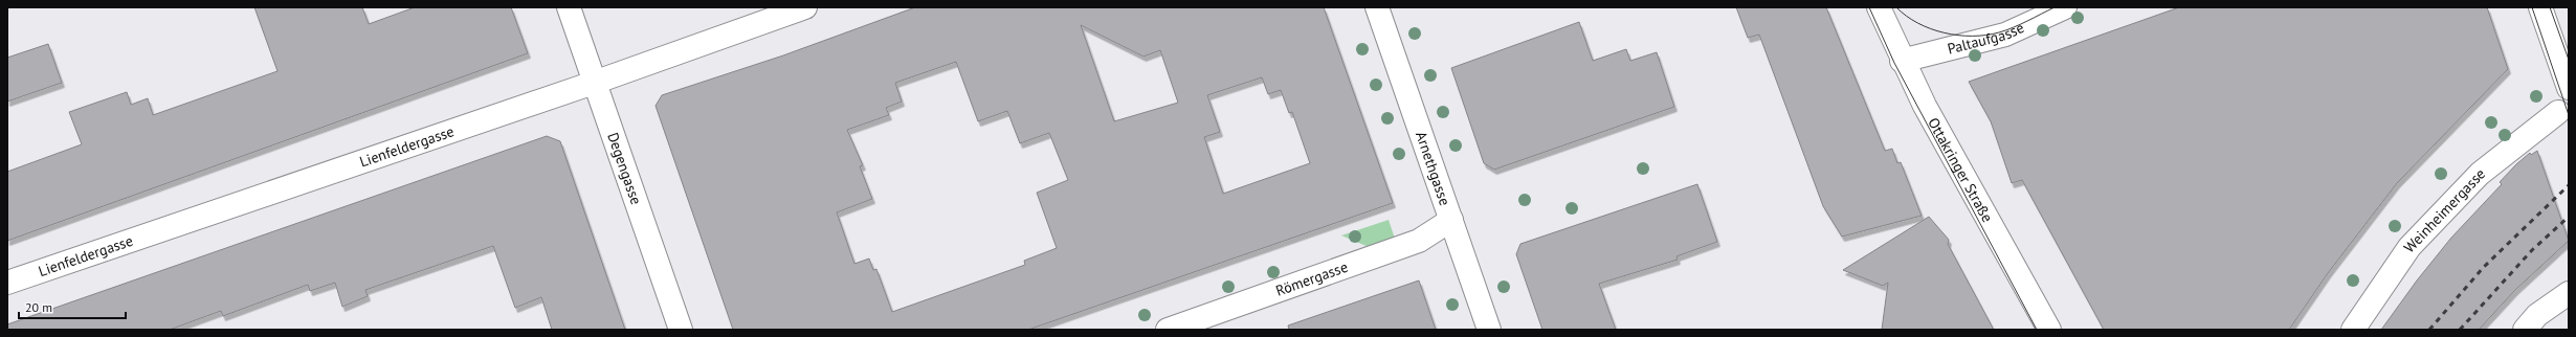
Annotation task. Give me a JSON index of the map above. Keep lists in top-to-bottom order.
{
  "streets": {
    "street": [
      "Paltaufgasse",
      "Lienfeldergasse",
      "Degengasse",
      "Arnethgasse",
      "Ottakringer Straße",
      "Weinheimergasse",
      "Römergasse"
    ]
  },
  "crossings": [
    ["Paltaufgasse", "Ottakringer Straße"],
    ["Lienfeldergasse", "Degengasse"],
    ["Arnethgasse", "Römergasse"]
  ],
  "scale_bar": "20 m"
}
